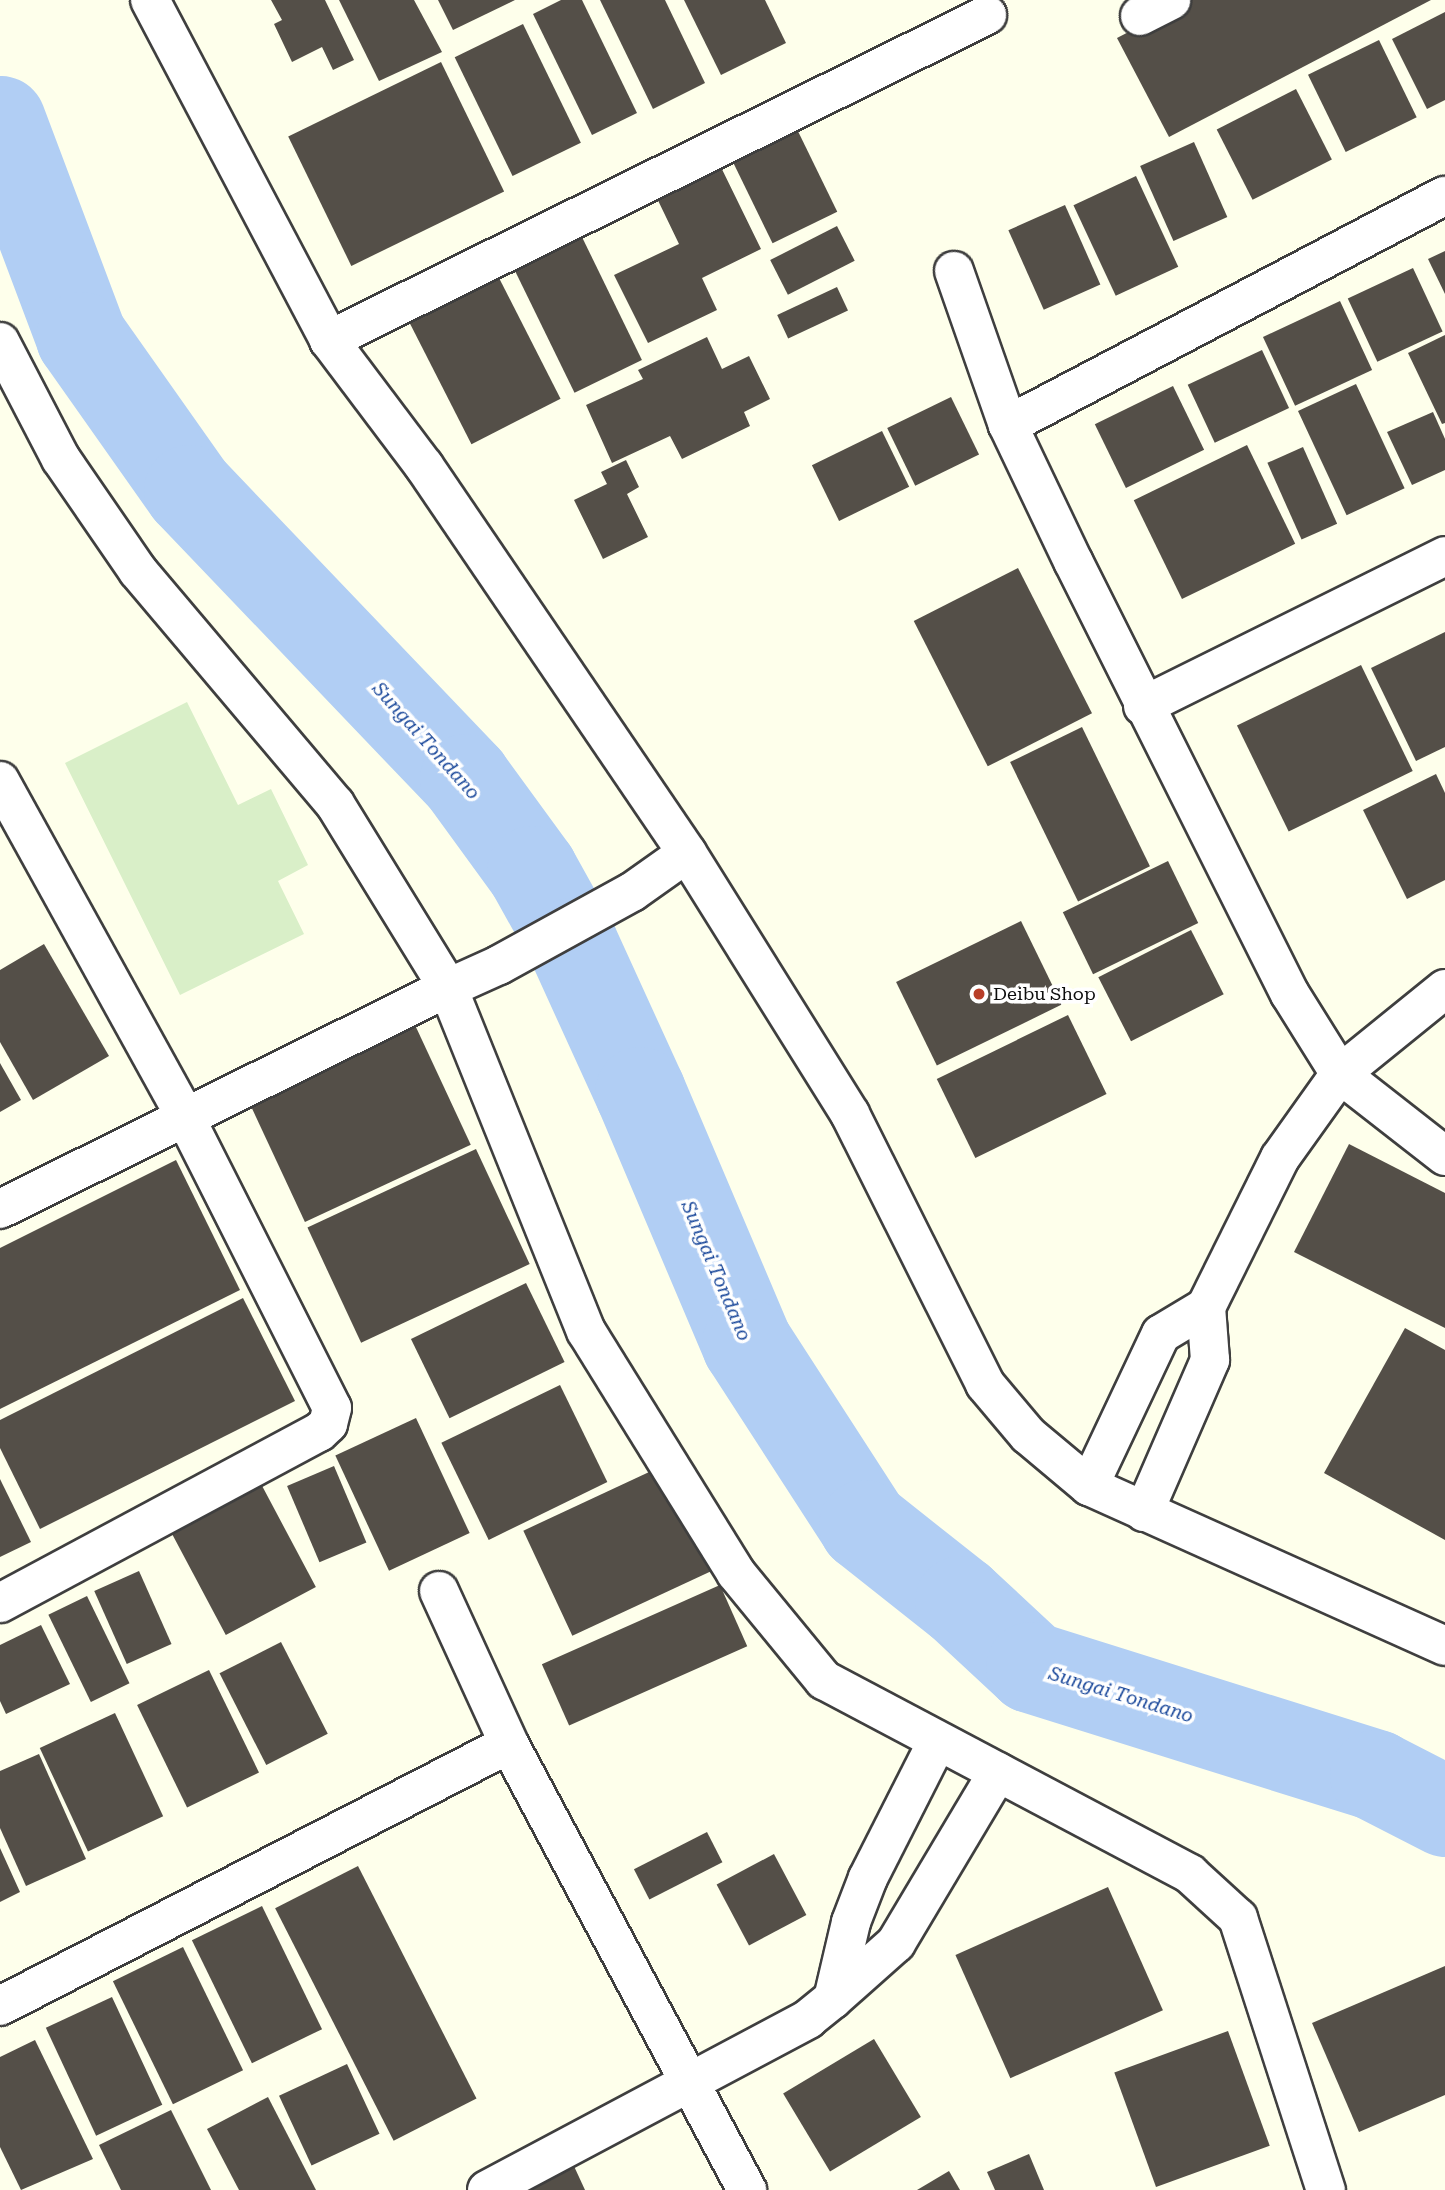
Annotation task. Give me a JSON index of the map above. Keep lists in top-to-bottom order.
{
  "water": ["Sungai Tondano"],
  "places": ["Deibu Shop"]
}
